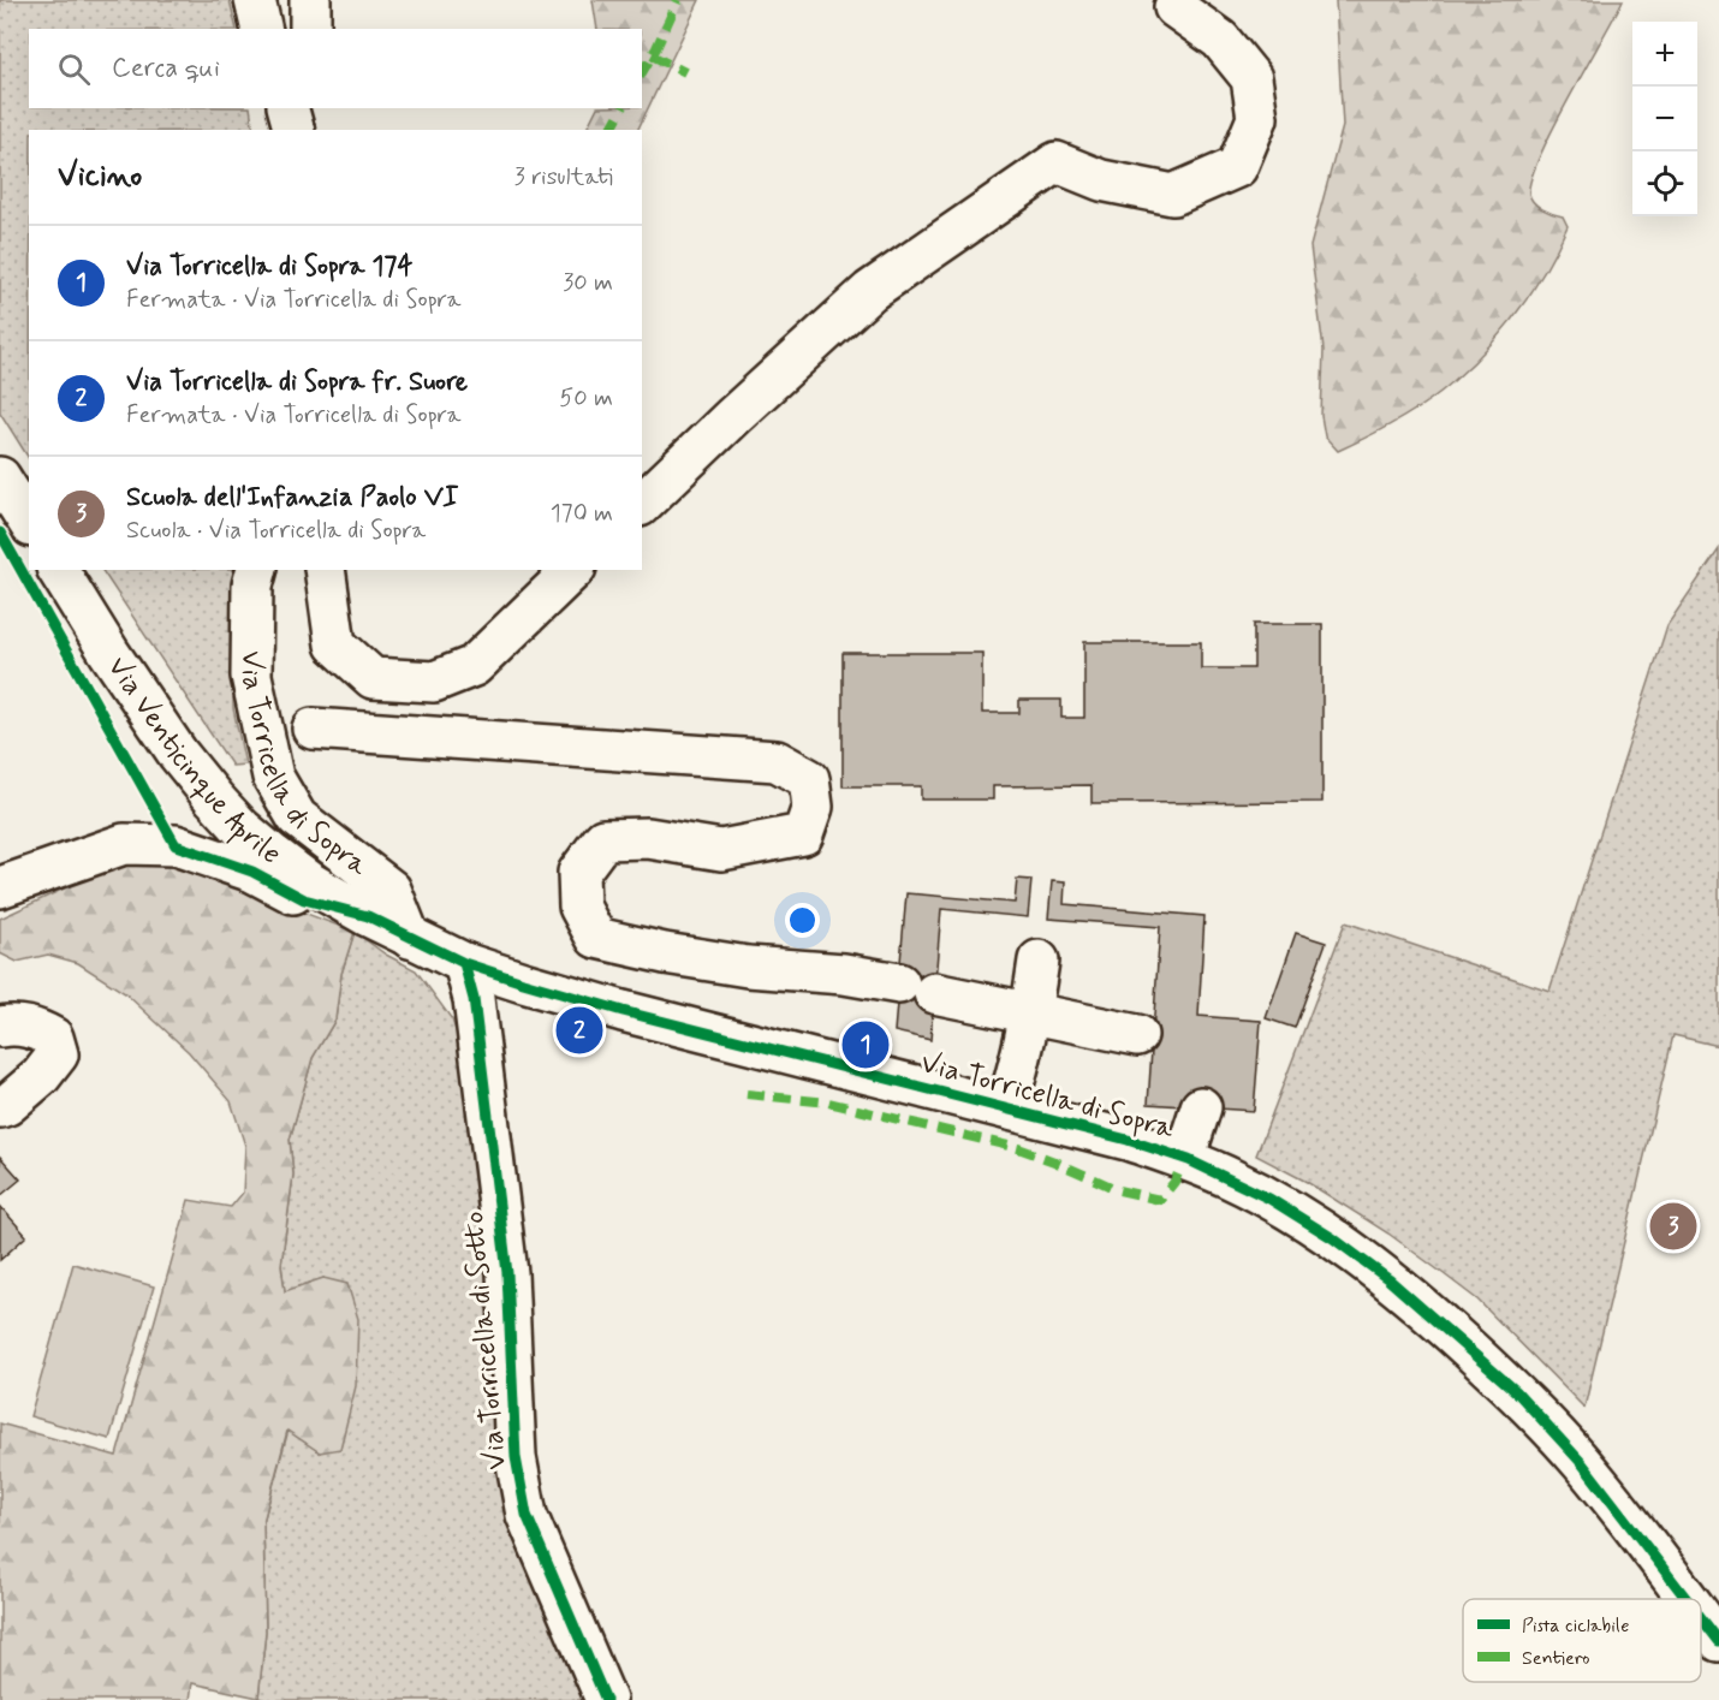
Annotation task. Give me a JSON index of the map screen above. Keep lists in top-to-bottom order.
{
  "streets": {
    "street": ["Via Venticinque Aprile", "Via Torricella di Sopra", "Via Torricella di Sotto"]
  },
  "crossings": [
    ["Via Venticinque Aprile", "Via Torricella di Sopra"],
    ["Via Torricella di Sopra", "Via Torricella di Sotto"]
  ],
  "legend": ["Pista ciclabile", "Sentiero"],
  "page": {
    "map_buttons": ["+", "−"],
    "search": "Cerca qui",
    "heading": ["Vicino", "3 risultati"],
    "list": [
      {
        "mark": "1",
        "name": "Via Torricella di Sopra 174",
        "note": "Fermata · Via Torricella di Sopra",
        "value": "30 m"
      },
      {
        "mark": "2",
        "name": "Via Torricella di Sopra fr. Suore",
        "note": "Fermata · Via Torricella di Sopra",
        "value": "50 m"
      },
      {
        "mark": "3",
        "name": "Scuola dell'Infanzia Paolo VI",
        "note": "Scuola · Via Torricella di Sopra",
        "value": "170 m"
      }
    ],
    "pins": ["2", "1", "3"]
  }
}
